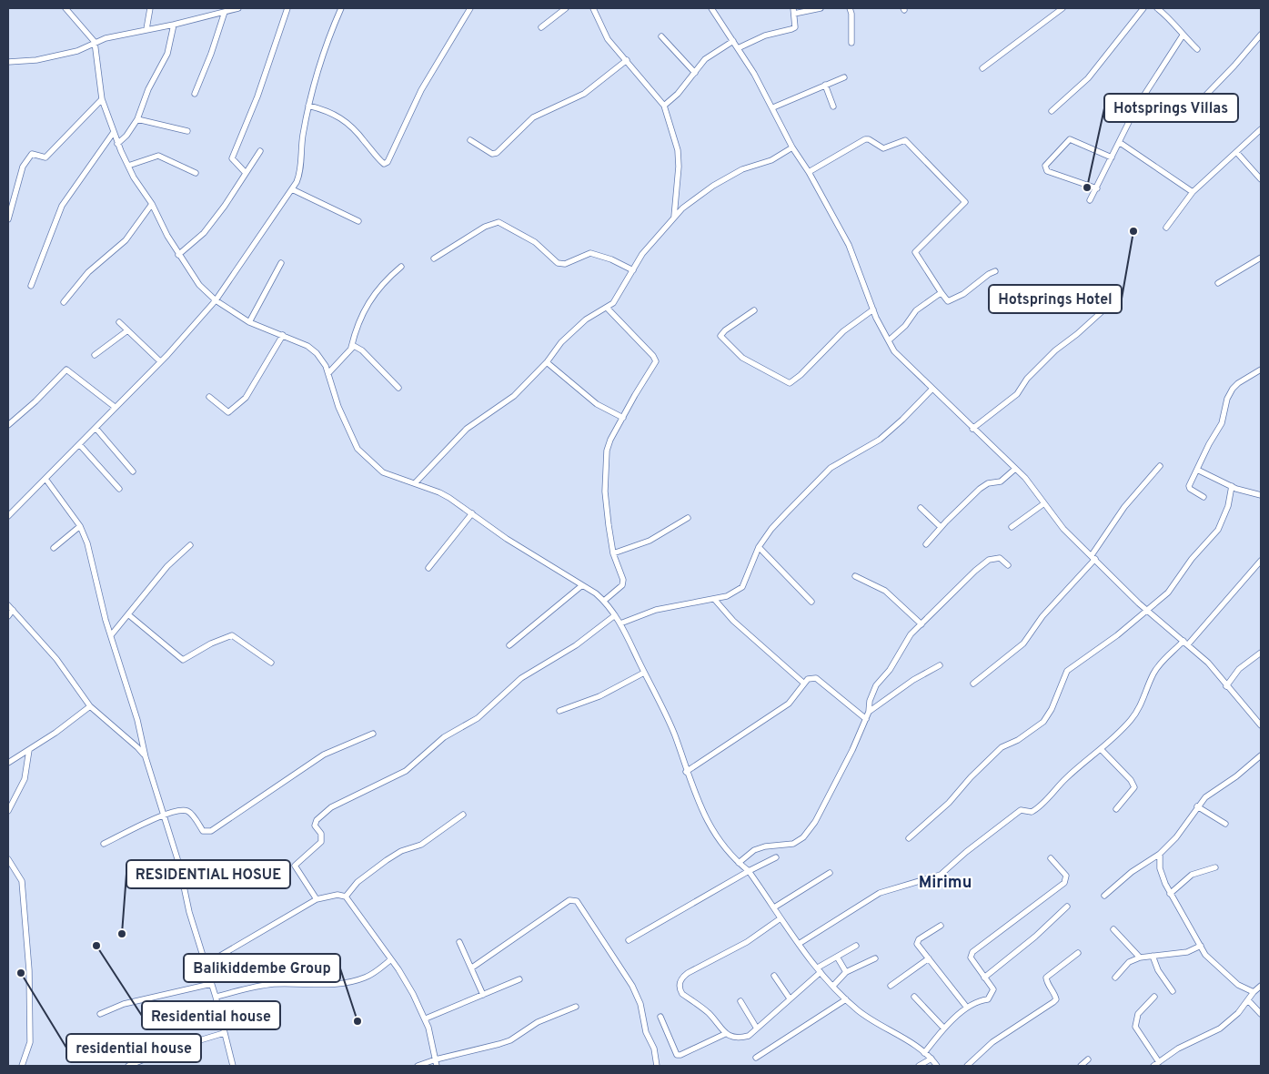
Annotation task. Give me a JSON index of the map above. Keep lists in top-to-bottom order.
{
  "districts": ["Mirimu"],
  "places": [
    "Hotsprings Villas",
    "Hotsprings Hotel",
    "RESIDENTIAL HOSUE",
    "Residential house",
    "residential house",
    "Balikiddembe Group"
  ]
}
